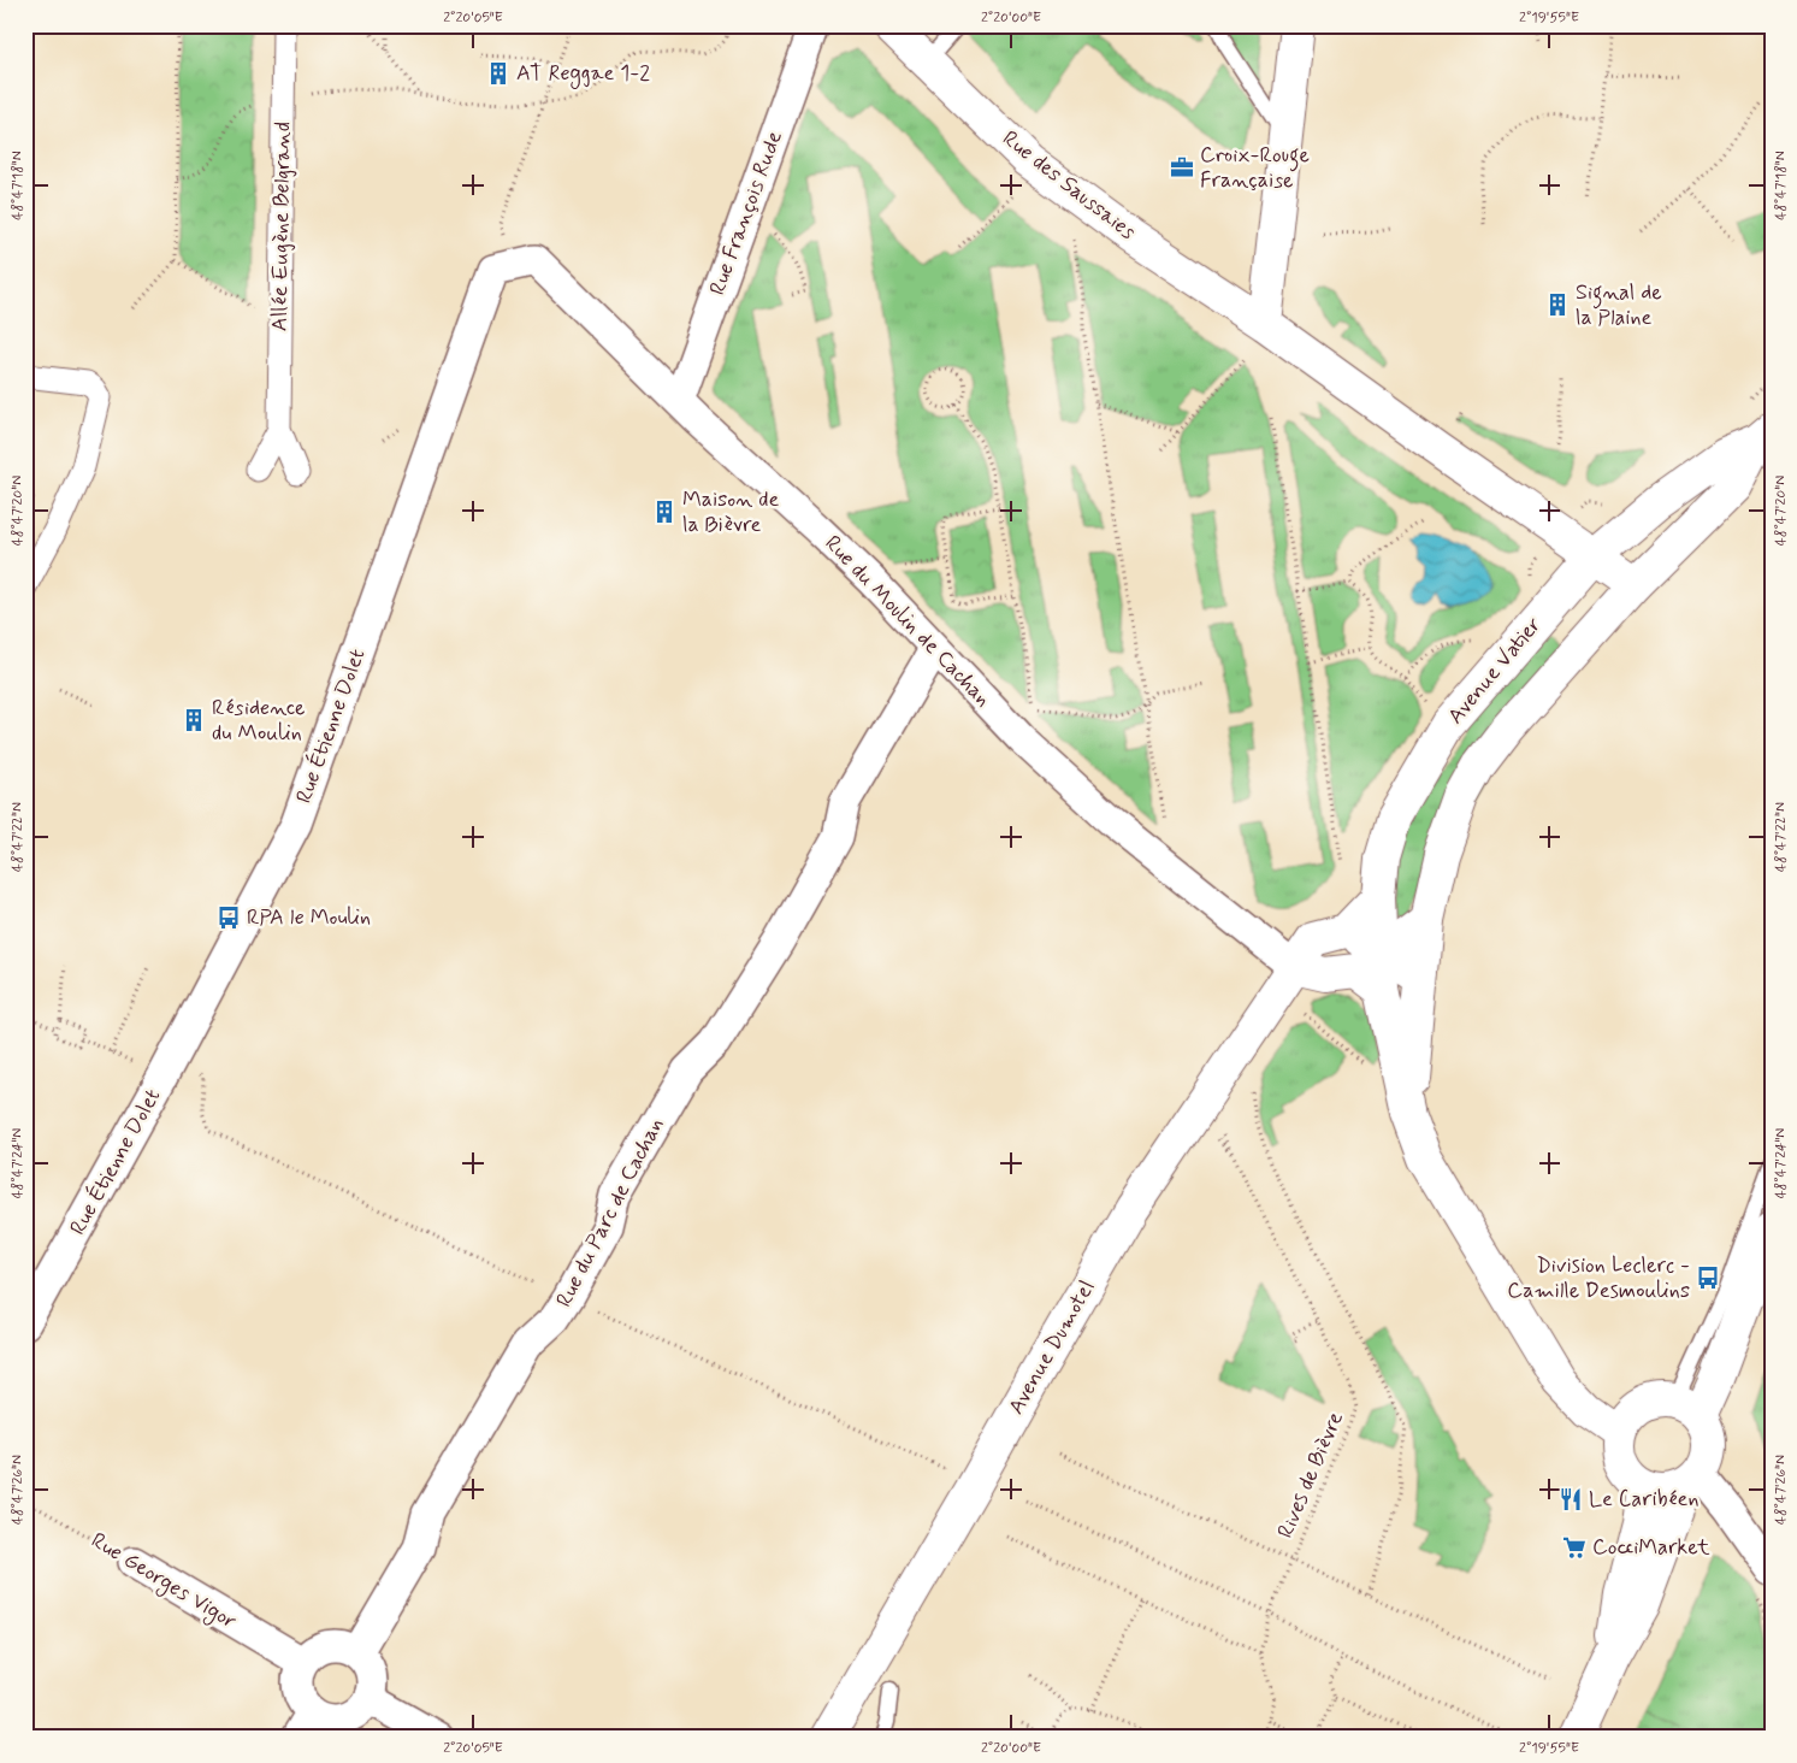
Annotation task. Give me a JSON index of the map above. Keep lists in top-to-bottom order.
{
  "streets": {
    "main road": ["Rue des Saussaies", "Avenue Vatier", "Avenue Dumotel"],
    "street": [
      "Rue François Rude",
      "Allée Eugène Belgrand",
      "Rue du Moulin de Cachan",
      "Rue Étienne Dolet",
      "Rue du Parc de Cachan",
      "Rue Georges Vigor"
    ],
    "path": ["Rives de Bièvre"]
  },
  "crossings": [
    ["Rue des Saussaies", "Avenue Vatier"],
    ["Rue François Rude", "Rue du Moulin de Cachan"],
    ["Rue du Moulin de Cachan", "Rue Étienne Dolet"],
    ["Rue du Moulin de Cachan", "Rue du Parc de Cachan"],
    ["Rue du Moulin de Cachan", "Avenue Dumotel"],
    ["Rue du Parc de Cachan", "Rue Georges Vigor"]
  ],
  "places": {
    "building": [
      "AT Reggae 1-2",
      "Signal de la Plaine",
      "Maison de la Bièvre",
      "Résidence du Moulin"
    ],
    "office": ["Croix-Rouge Française"],
    "bus stop": ["RPA le Moulin", "Division Leclerc - Camille Desmoulins"],
    "restaurant": ["Le Caribéen"],
    "supermarket": ["CocciMarket"]
  },
  "coordinates": [
    "2°20'05\"E",
    "2°20'00\"E",
    "2°19'55\"E",
    "48°47'18\"N",
    "48°47'20\"N",
    "48°47'22\"N",
    "48°47'24\"N",
    "48°47'26\"N"
  ]
}
